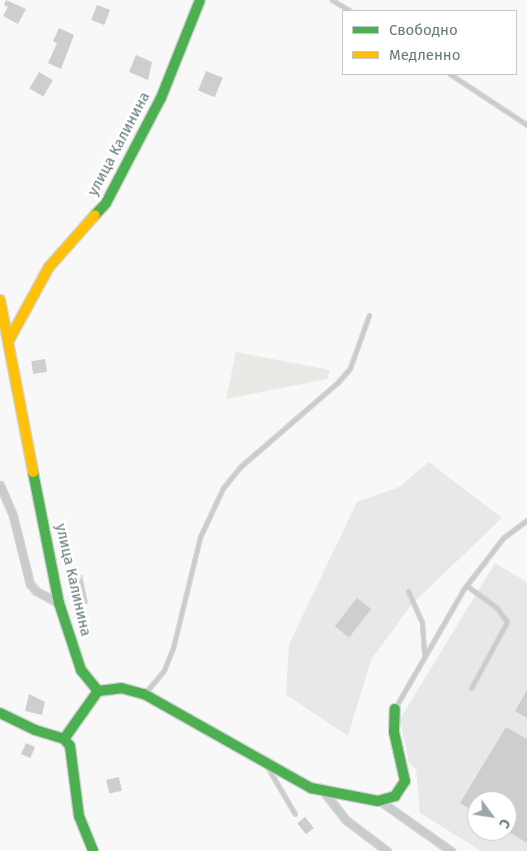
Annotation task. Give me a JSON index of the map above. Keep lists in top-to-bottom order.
{
  "streets": {
    "street": ["улица Калинина"]
  },
  "legend": ["Свободно", "Медленно"],
  "north": "bottom right"
}
